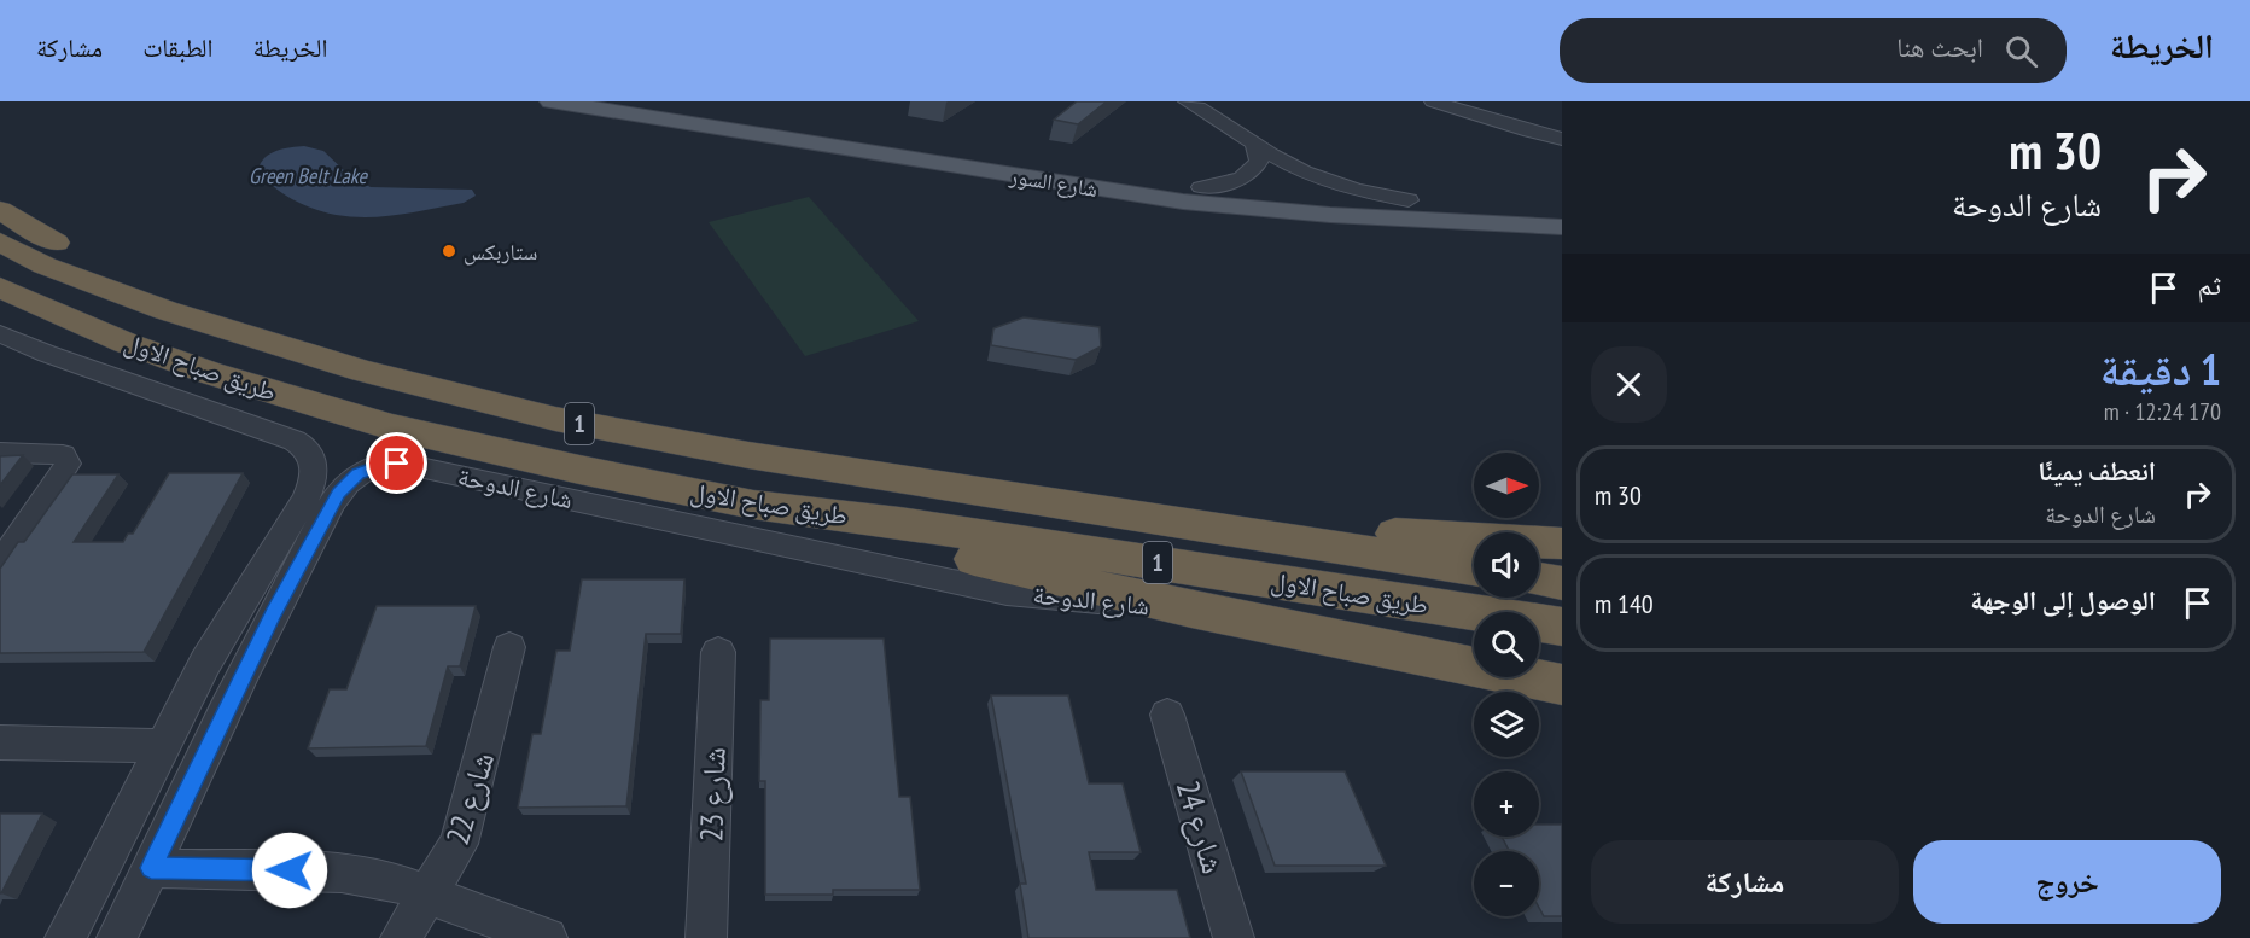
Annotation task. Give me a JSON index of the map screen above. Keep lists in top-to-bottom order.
{
  "streets": {
    "highway": ["طريق صباح الاول", "1"],
    "main road": ["شارع السور"],
    "street": [
      "شارع الدوحة",
      "شارع 23",
      "شارع 22",
      "شارع 24"
    ]
  },
  "water": ["Green Belt Lake"],
  "places": ["ستاربكس"],
  "north": "right",
  "page": {
    "header": "الخريطة",
    "search": "ابحث هنا",
    "nav": ["الخريطة", "الطبقات", "مشاركة"],
    "turn": ["30 m", "شارع الدوحة"],
    "then": "ثم",
    "heading": ["1 دقيقة", "170 m · 12:24"],
    "list": [
      {
        "name": "انعطف يمينًا",
        "note": "شارع الدوحة",
        "value": "30 m"
      },
      {
        "name": "الوصول إلى الوجهة",
        "value": "140 m"
      }
    ],
    "map_buttons": ["+", "−"],
    "buttons": ["خروج", "مشاركة"]
  }
}
